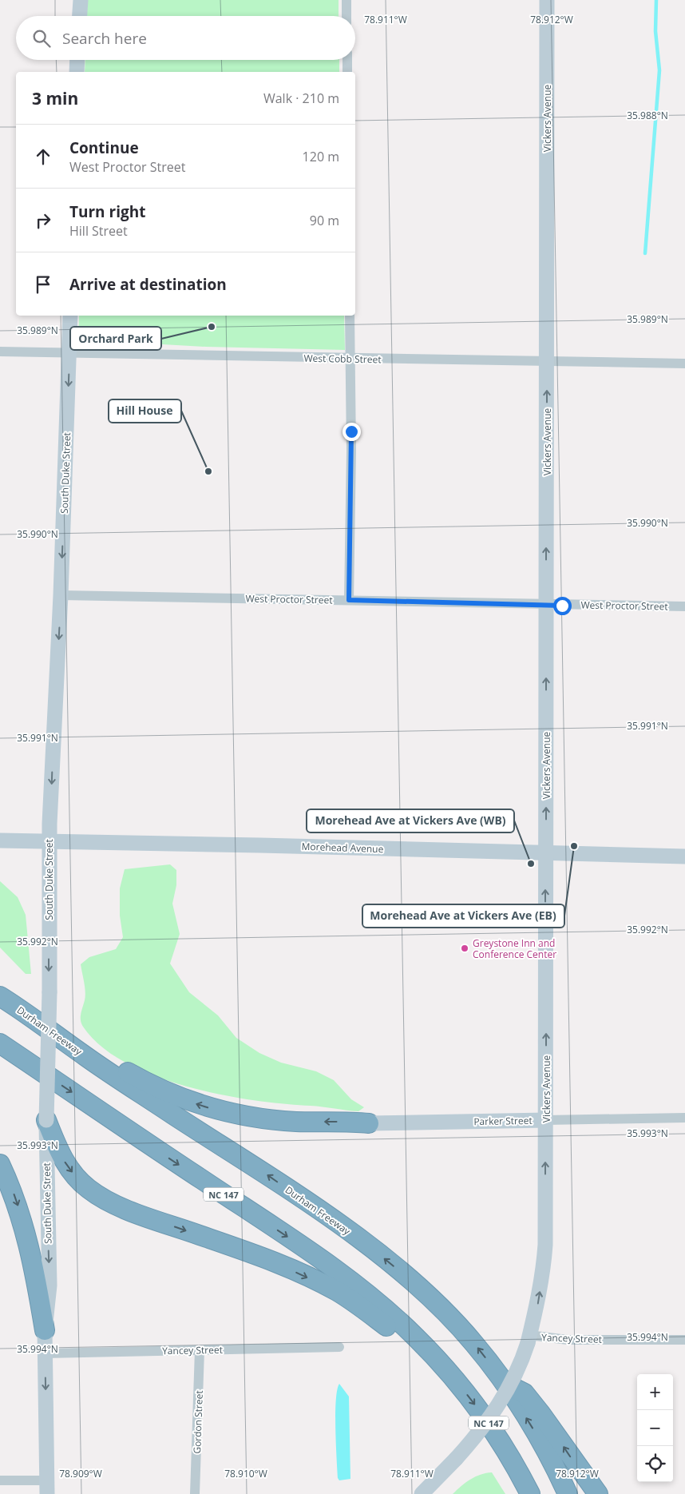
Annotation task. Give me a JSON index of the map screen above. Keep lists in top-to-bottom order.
{
  "streets": {
    "highway": ["Durham Freeway", "NC 147"],
    "main road": [
      "Vickers Avenue",
      "South Duke Street",
      "Morehead Avenue",
      "Parker Street"
    ],
    "street": [
      "West Cobb Street",
      "West Proctor Street",
      "Yancey Street",
      "Gordon Street"
    ]
  },
  "crossings": [
    ["Vickers Avenue", "West Cobb Street"],
    ["Vickers Avenue", "West Proctor Street"],
    ["Vickers Avenue", "Morehead Avenue"],
    ["Vickers Avenue", "Parker Street"],
    ["Vickers Avenue", "Yancey Street"],
    ["West Cobb Street", "South Duke Street"],
    ["South Duke Street", "West Proctor Street"],
    ["South Duke Street", "Morehead Avenue"],
    ["South Duke Street", "Yancey Street"],
    ["Yancey Street", "Gordon Street"]
  ],
  "one_way": ["Vickers Avenue", "South Duke Street"],
  "places": [
    "Orchard Park",
    "Hill House",
    "Morehead Ave at Vickers Ave (EB)",
    "Morehead Ave at Vickers Ave (WB)",
    "Greystone Inn and Conference Center"
  ],
  "page": {
    "search": "Search here",
    "heading": ["3 min", "Walk · 210 m"],
    "list": [
      ["Continue", "West Proctor Street", "120 m"],
      ["Turn right", "Hill Street", "90 m"],
      "Arrive at destination"
    ],
    "map_buttons": ["+", "−"]
  },
  "coordinates": [
    "78.911°W",
    "78.912°W",
    "35.988°N",
    "35.989°N",
    "35.990°N",
    "35.991°N",
    "35.992°N",
    "35.993°N",
    "35.994°N",
    "78.909°W",
    "78.910°W"
  ]
}
